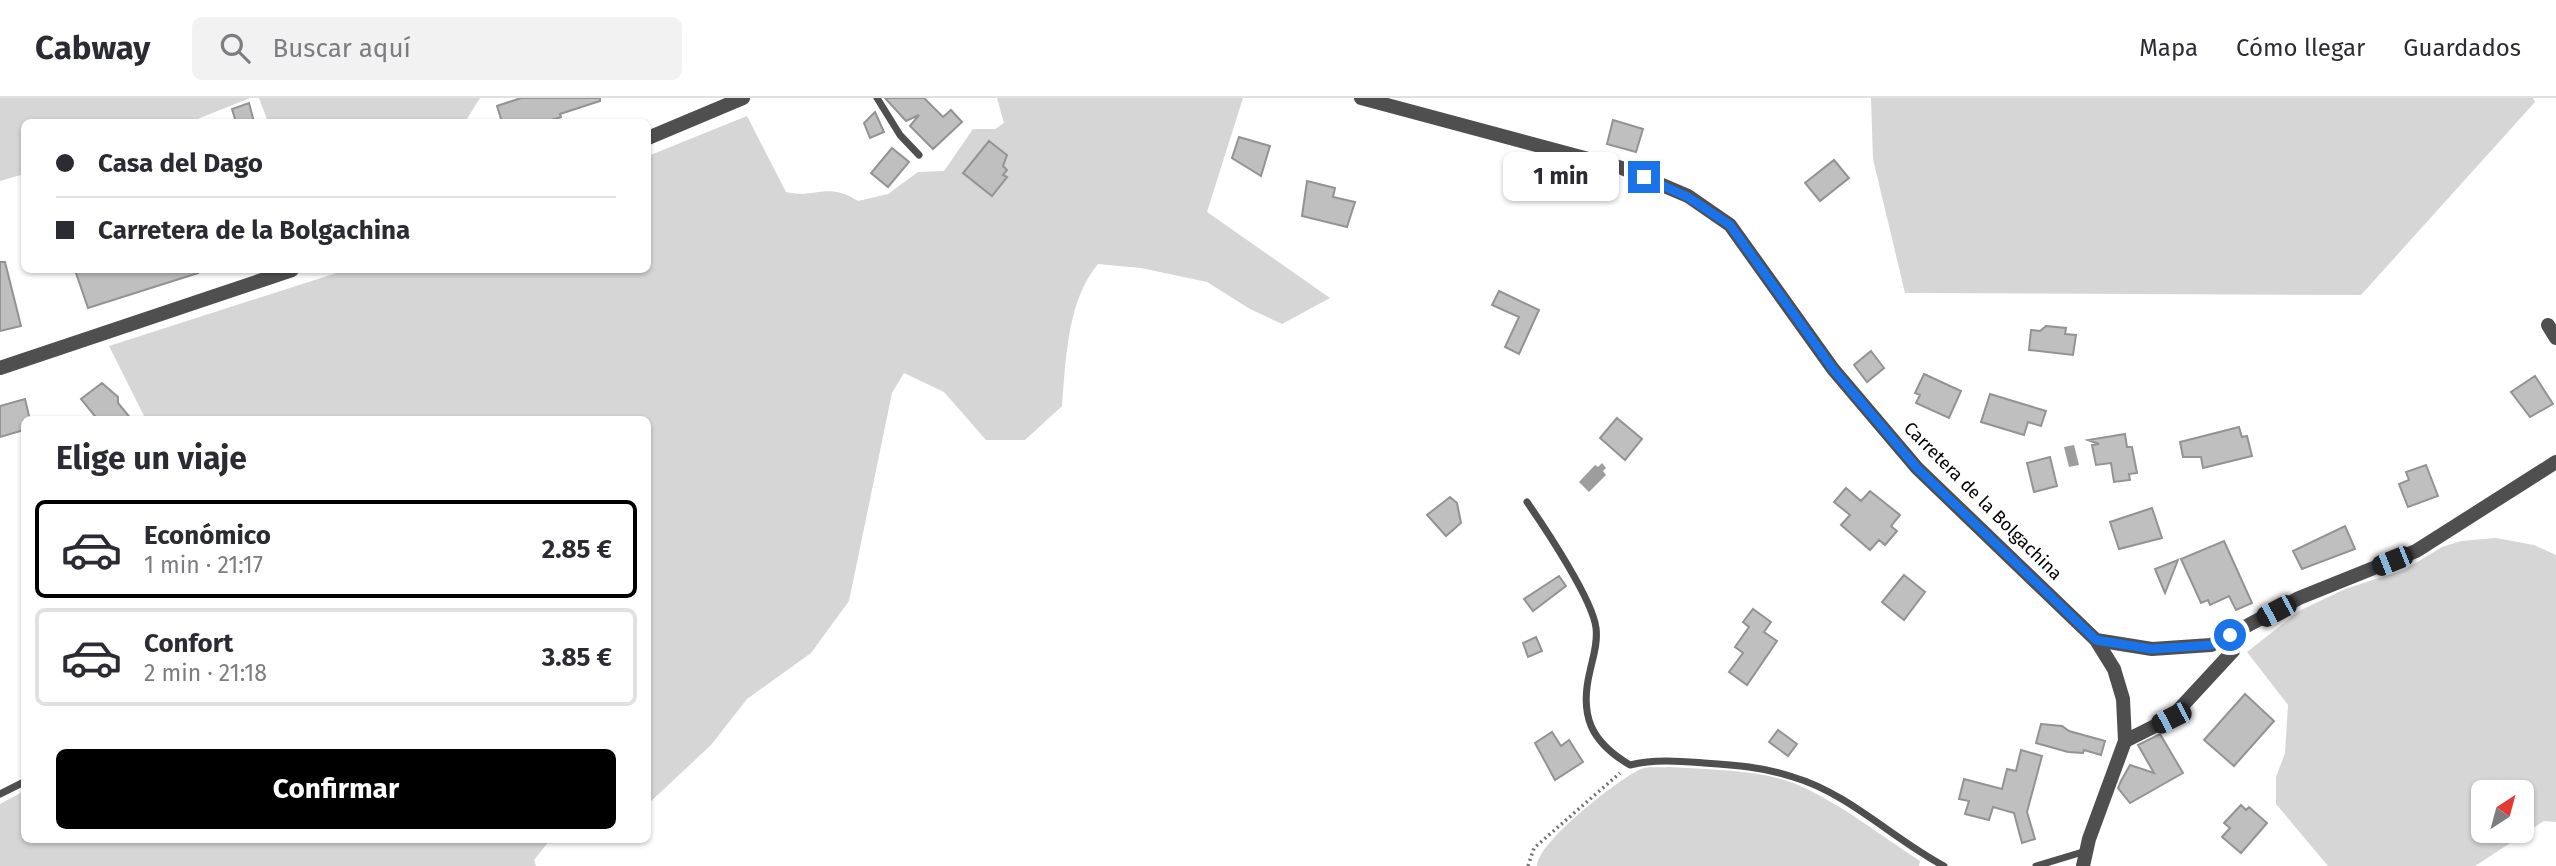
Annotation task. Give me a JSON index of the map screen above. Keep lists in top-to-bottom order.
{
  "streets": {
    "street": ["Carretera de la Bolgachina"]
  },
  "north": "top right",
  "page": {
    "header": "Cabway",
    "search": "Buscar aquí",
    "nav": ["Mapa", "Cómo llegar", "Guardados"],
    "banner": ["Casa del Dago", "Carretera de la Bolgachina"],
    "bubble": "1 min",
    "heading": "Elige un viaje",
    "list": [
      {
        "name": "Económico",
        "note": "1 min · 21:17",
        "value": "2.85 €"
      },
      {
        "name": "Confort",
        "note": "2 min · 21:18",
        "value": "3.85 €"
      }
    ],
    "buttons": "Confirmar"
  }
}
